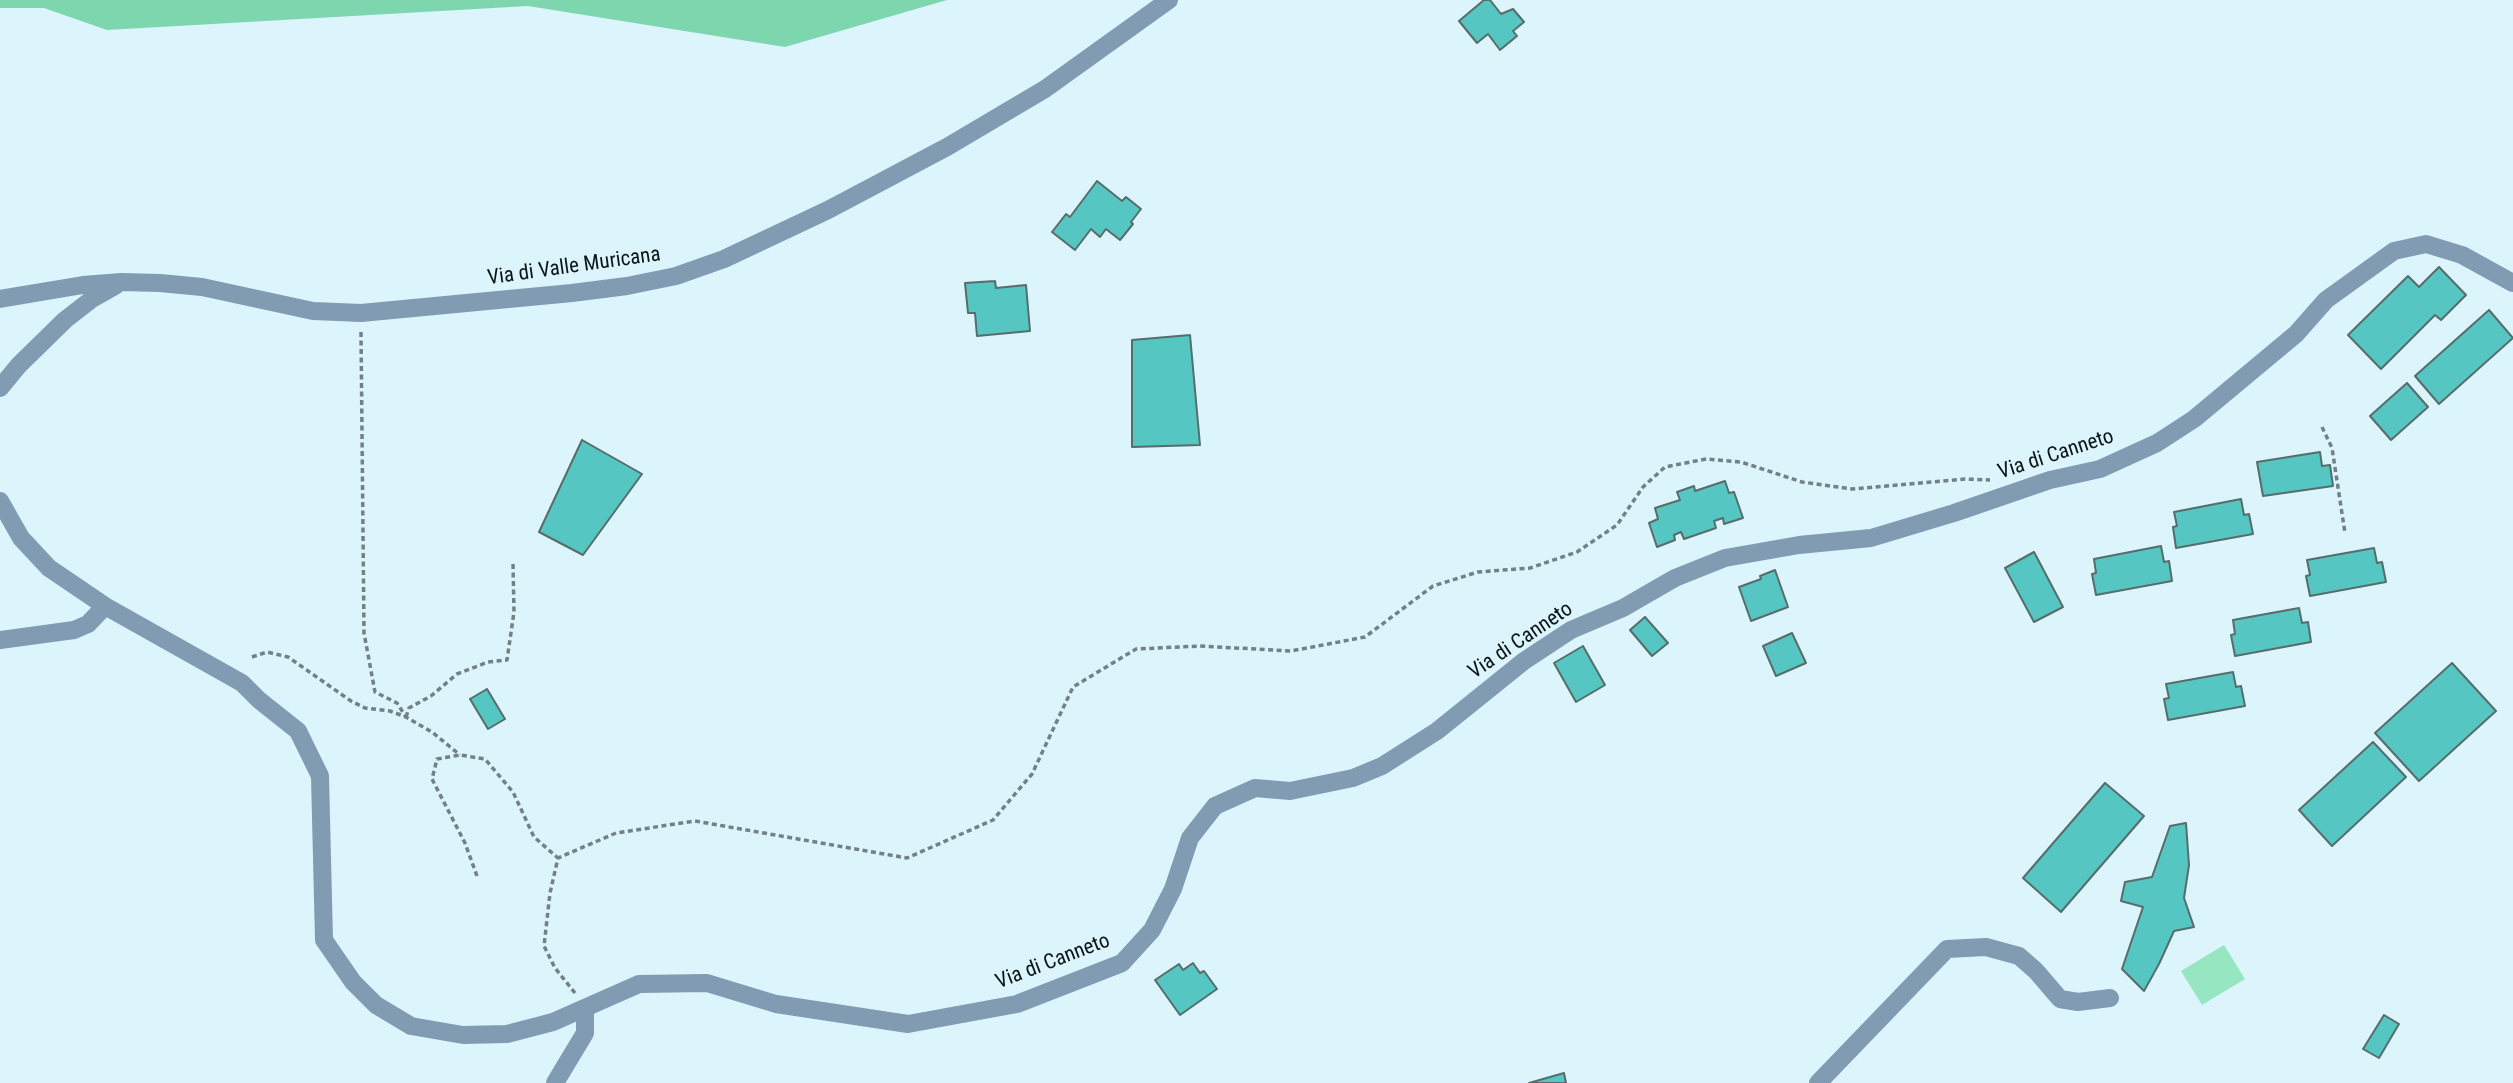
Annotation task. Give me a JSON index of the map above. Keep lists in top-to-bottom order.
{
  "streets": {
    "street": ["Via di Valle Muricana", "Via di Canneto"]
  }
}
